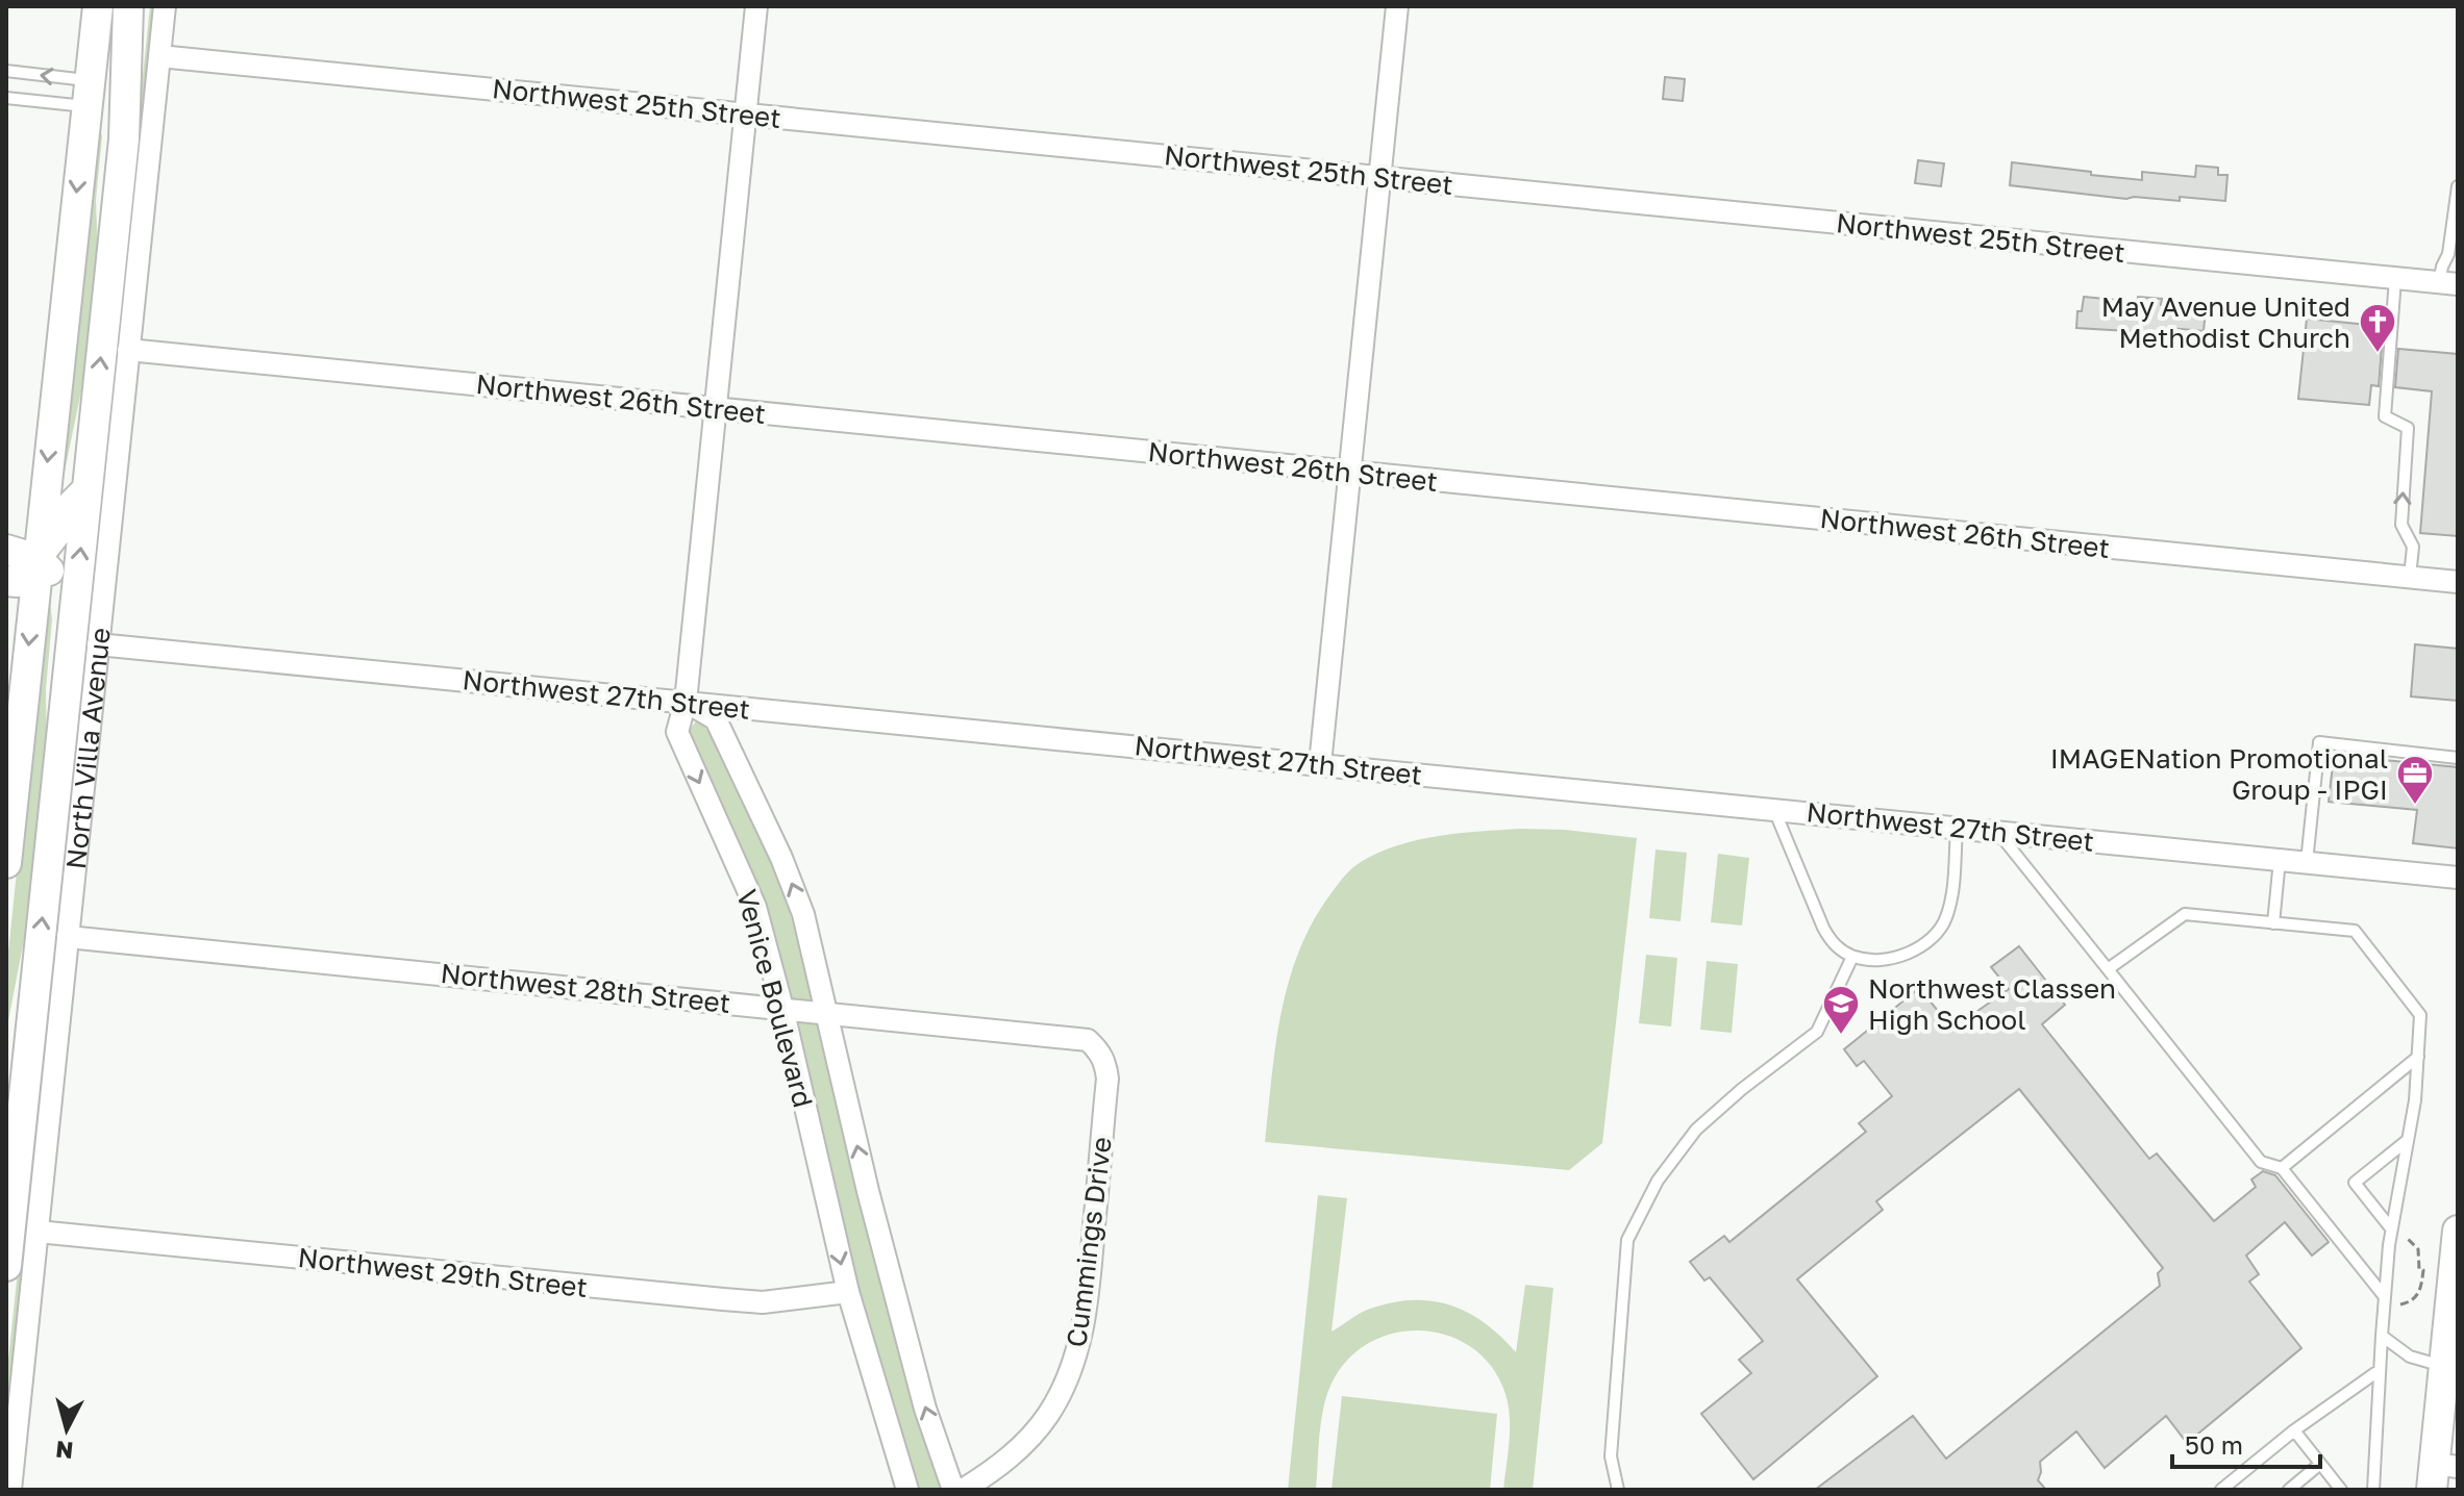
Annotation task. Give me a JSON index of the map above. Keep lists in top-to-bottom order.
{
  "streets": {
    "main road": ["North Villa Avenue"],
    "street": [
      "Northwest 25th Street",
      "Northwest 26th Street",
      "Northwest 27th Street",
      "Northwest 28th Street",
      "Venice Boulevard",
      "Cummings Drive",
      "Northwest 29th Street"
    ]
  },
  "crossings": [
    ["Northwest 25th Street", "North Villa Avenue"],
    ["Northwest 26th Street", "North Villa Avenue"],
    ["Northwest 27th Street", "North Villa Avenue"],
    ["Northwest 27th Street", "Venice Boulevard"],
    ["North Villa Avenue", "Northwest 28th Street"],
    ["North Villa Avenue", "Northwest 29th Street"],
    ["Northwest 28th Street", "Venice Boulevard"],
    ["Northwest 28th Street", "Cummings Drive"],
    ["Venice Boulevard", "Northwest 29th Street"]
  ],
  "places": {
    "church": ["May Avenue United Methodist Church"],
    "office": ["IMAGENation Promotional Group - IPGI"],
    "school or university": ["Northwest Classen High School"]
  },
  "scale_bar": "50 m",
  "north": "bottom"
}
